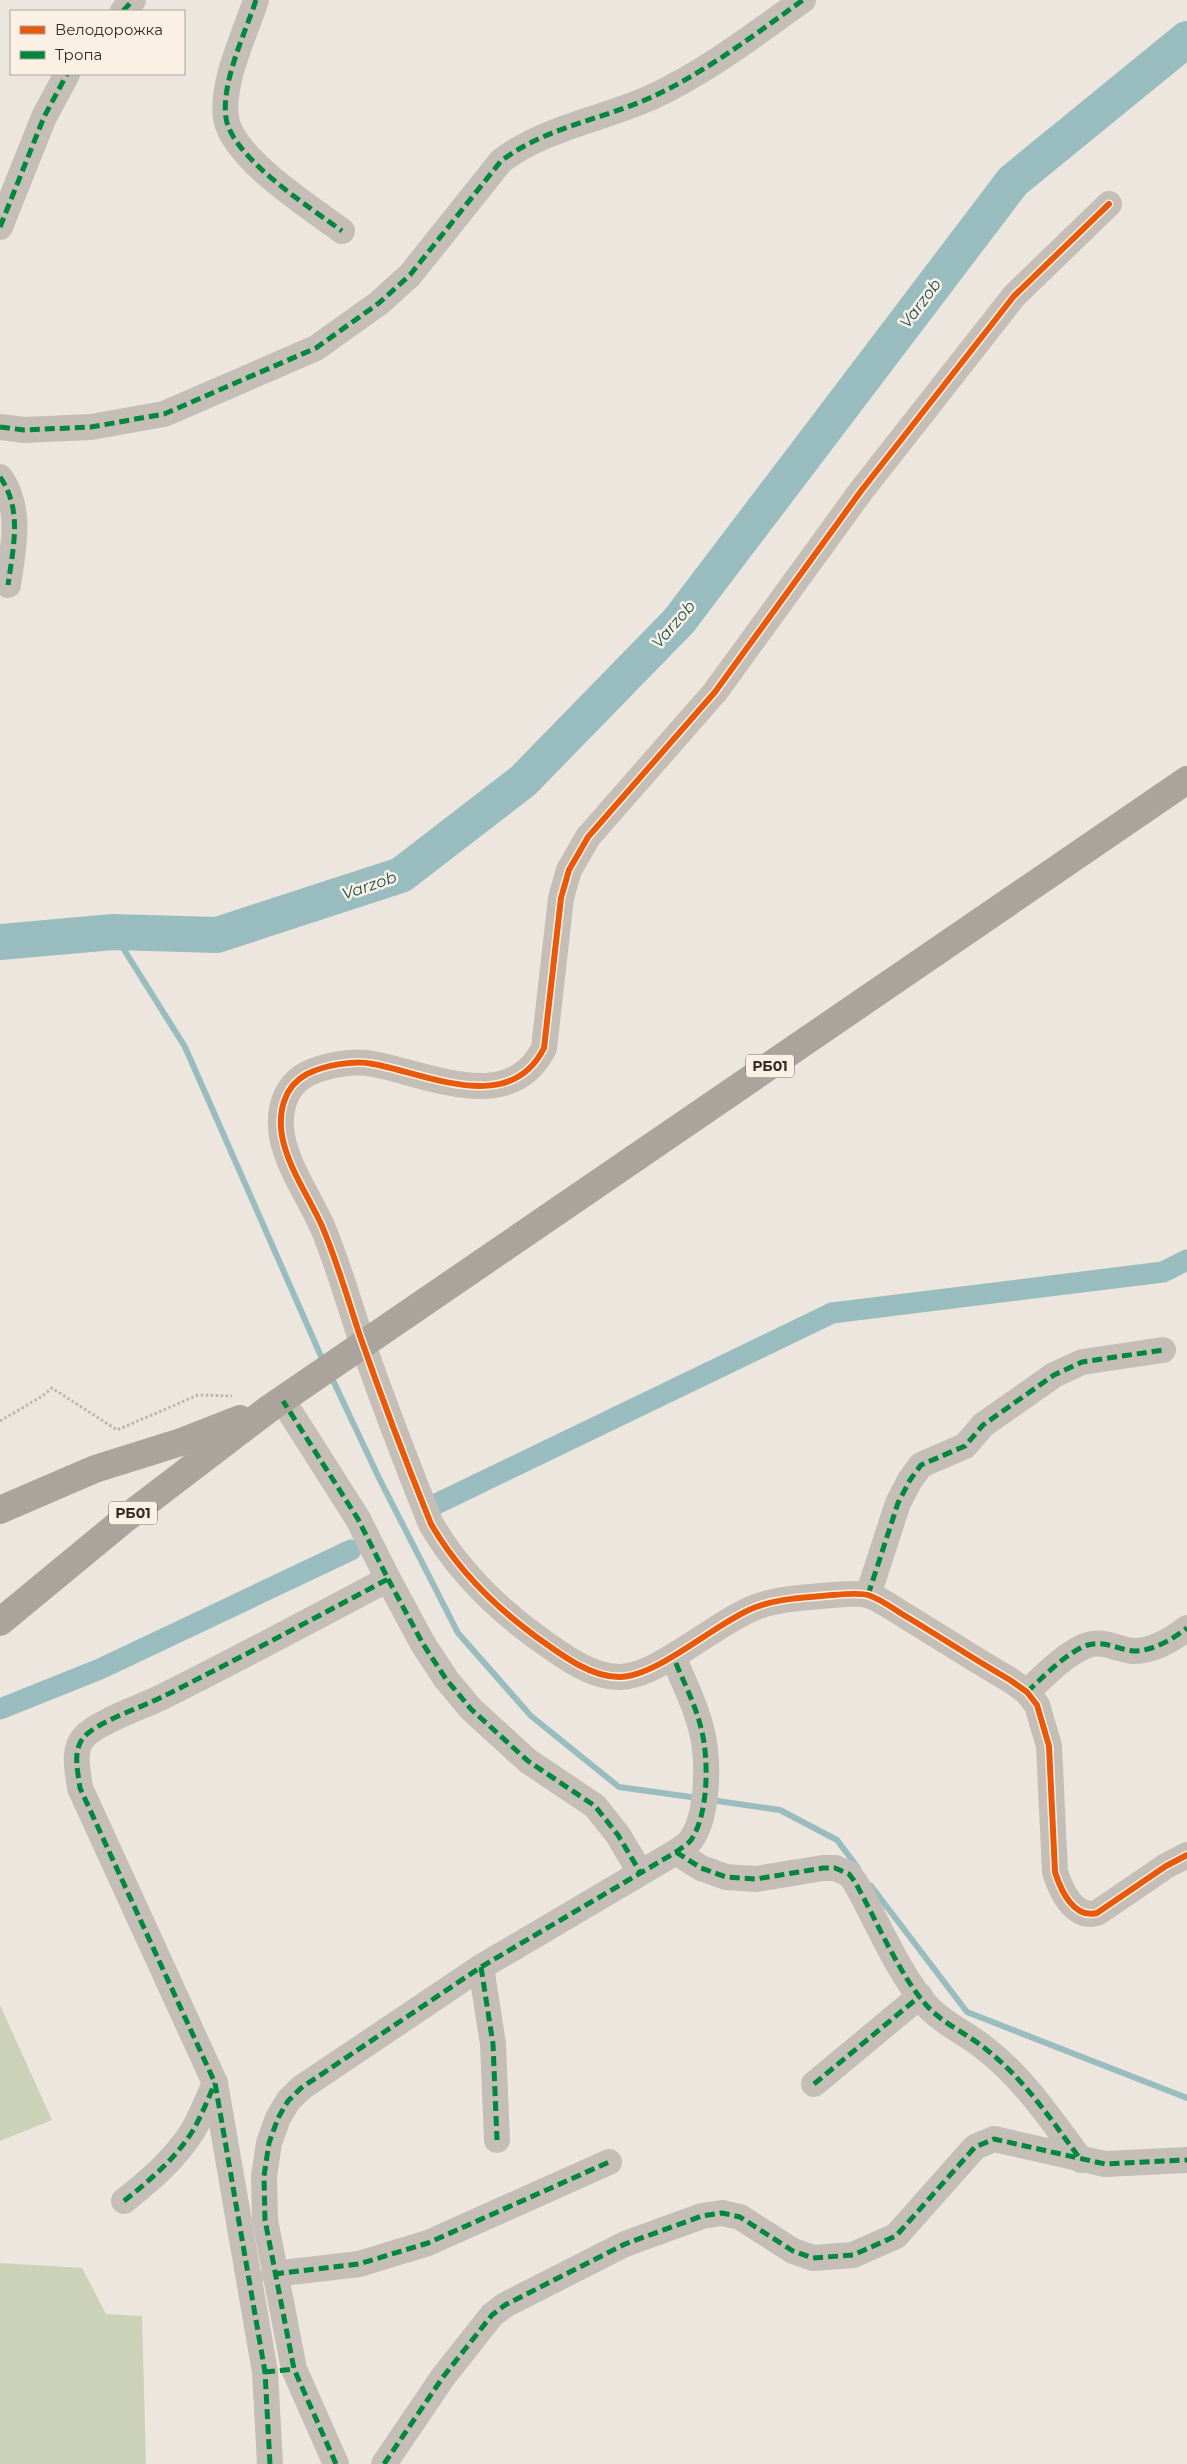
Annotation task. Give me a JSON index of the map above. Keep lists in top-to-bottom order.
{
  "streets": {
    "highway": ["РБ01"]
  },
  "water": ["Varzob"],
  "legend": ["Велодорожка", "Тропа"]
}
